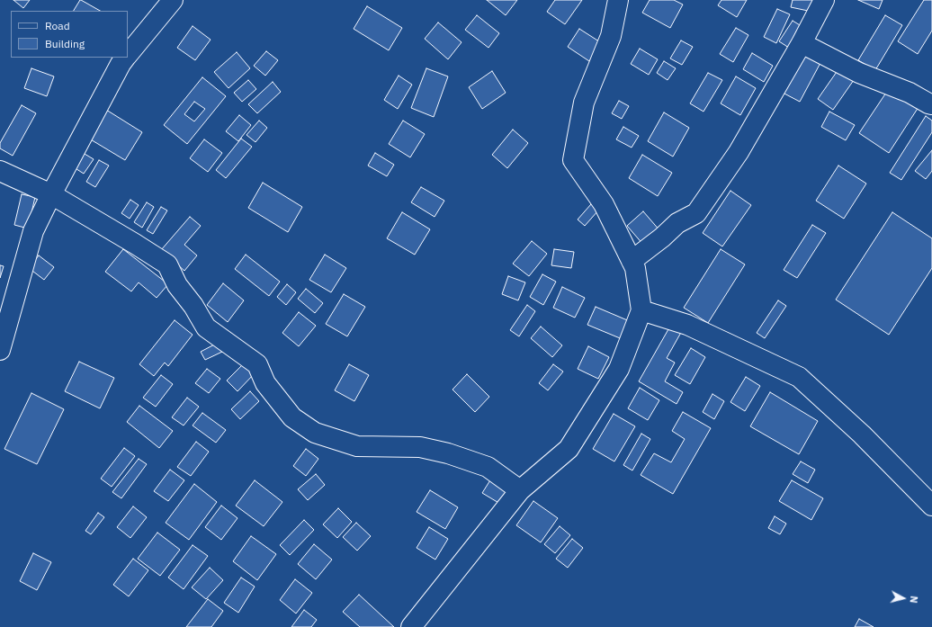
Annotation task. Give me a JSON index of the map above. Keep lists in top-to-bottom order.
{
  "legend": ["Road", "Building"],
  "north": "right"
}
